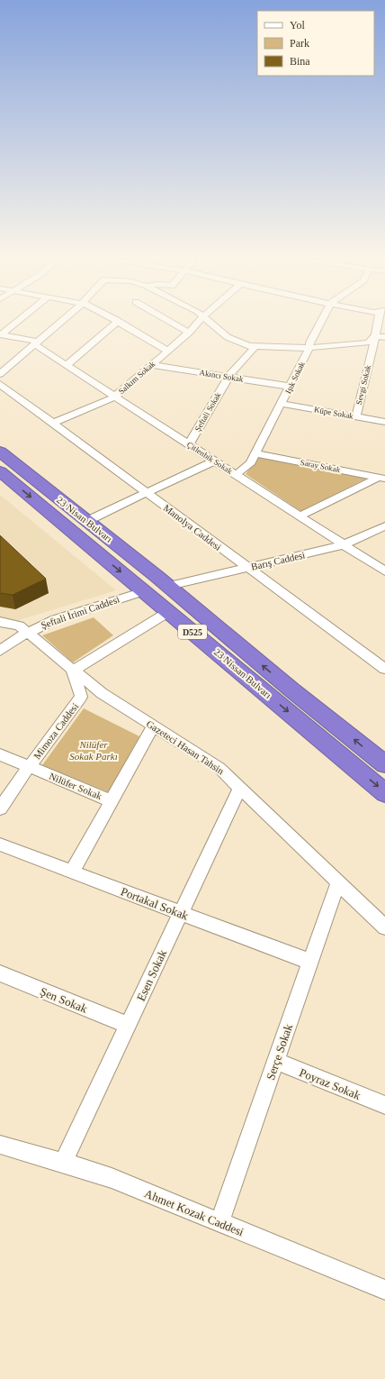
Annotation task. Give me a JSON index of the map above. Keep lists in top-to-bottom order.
{
  "streets": {
    "highway": ["23 Nisan Bulvarı", "D525", "23 Nissan Bulvarı"],
    "street": [
      "Akıncı Sokak",
      "Salkım Sokak",
      "Işık Sokak",
      "Sevgi Sokak",
      "Şeftali Sokak",
      "Küpe Sokak",
      "Çitlenbik Sokak",
      "Saray Sokak",
      "Manolya Caddesi",
      "Barış Caddesi",
      "Şeftali İrimi Caddesi",
      "Mimoza Caddesi",
      "Gazeteci Hasan Tahsin",
      "Nilüfer Sokak",
      "Portakal Sokak",
      "Esen Sokak",
      "Şen Sokak",
      "Serçe Sokak",
      "Poyraz Sokak",
      "Ahmet Kozak Caddesi"
    ]
  },
  "crossings": [
    ["Akıncı Sokak", "Salkım Sokak"],
    ["Akıncı Sokak", "Işık Sokak"],
    ["Akıncı Sokak", "Şeftali Sokak"],
    ["Salkım Sokak", "Çitlenbik Sokak"],
    ["Salkım Sokak", "Manolya Caddesi"],
    ["Işık Sokak", "Küpe Sokak"],
    ["Işık Sokak", "Çitlenbik Sokak"],
    ["Işık Sokak", "Saray Sokak"],
    ["Sevgi Sokak", "Küpe Sokak"],
    ["Şeftali Sokak", "Çitlenbik Sokak"],
    ["Çitlenbik Sokak", "Barış Caddesi"],
    ["23 Nisan Bulvarı", "Barış Caddesi"],
    ["23 Nisan Bulvarı", "23 Nissan Bulvarı"],
    ["Manolya Caddesi", "Barış Caddesi"],
    ["Barış Caddesi", "23 Nissan Bulvarı"],
    ["Şeftali İrimi Caddesi", "23 Nissan Bulvarı"],
    ["Şeftali İrimi Caddesi", "Gazeteci Hasan Tahsin"],
    ["Mimoza Caddesi", "Gazeteci Hasan Tahsin"],
    ["Mimoza Caddesi", "Nilüfer Sokak"],
    ["Gazeteci Hasan Tahsin", "Nilüfer Sokak"],
    ["Gazeteci Hasan Tahsin", "Esen Sokak"],
    ["Gazeteci Hasan Tahsin", "Serçe Sokak"],
    ["Portakal Sokak", "Esen Sokak"],
    ["Portakal Sokak", "Serçe Sokak"],
    ["Esen Sokak", "Şen Sokak"],
    ["Esen Sokak", "Ahmet Kozak Caddesi"],
    ["Serçe Sokak", "Poyraz Sokak"],
    ["Serçe Sokak", "Ahmet Kozak Caddesi"]
  ],
  "parks": ["Nilüfer Sokak Parkı"],
  "legend": ["Yol", "Park", "Bina"]
}
